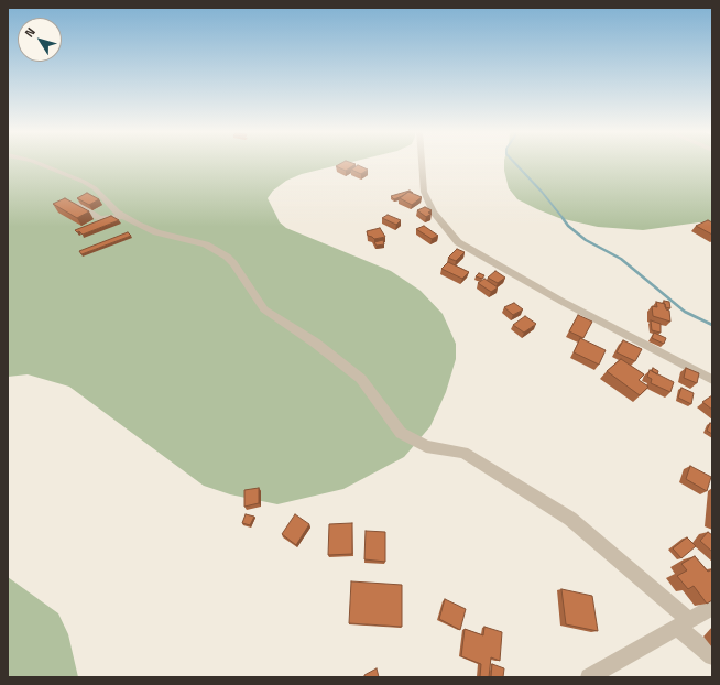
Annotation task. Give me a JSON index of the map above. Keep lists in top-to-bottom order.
{
  "north": "top left"
}
